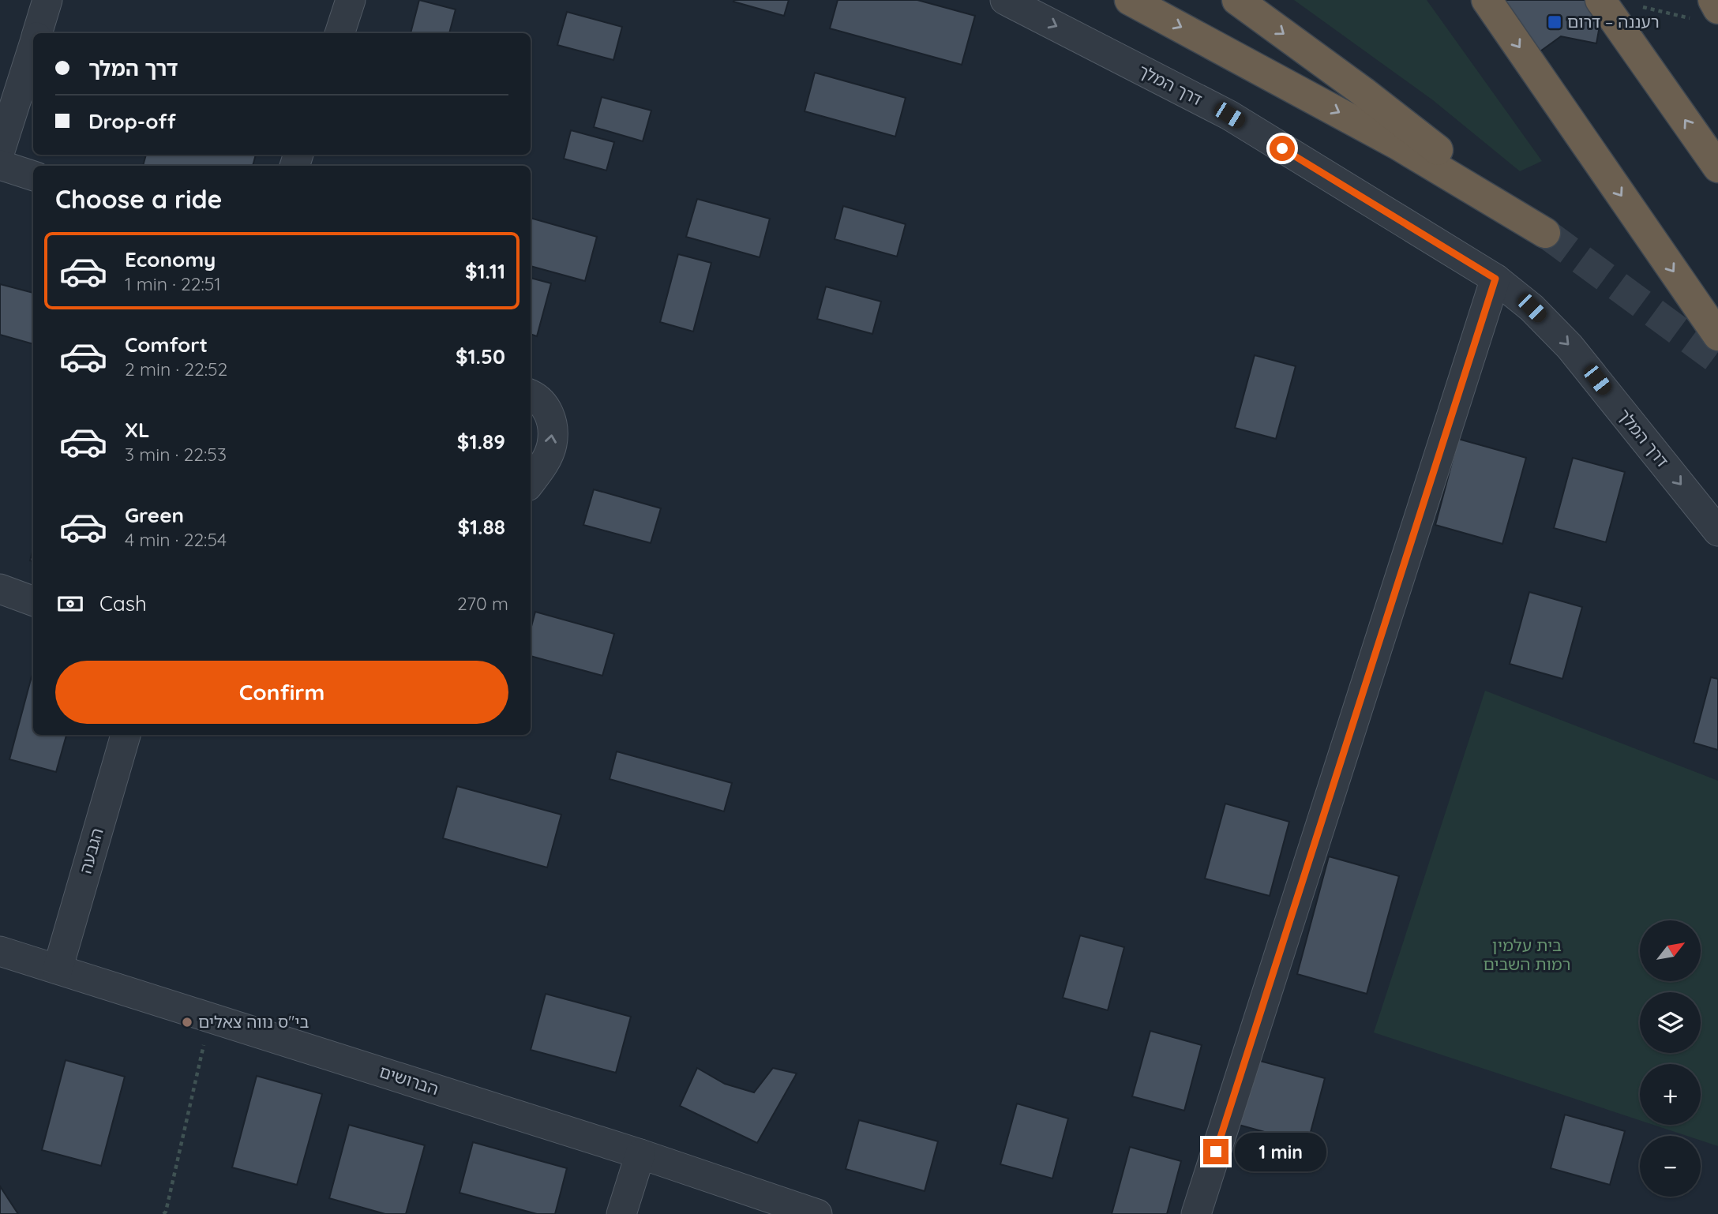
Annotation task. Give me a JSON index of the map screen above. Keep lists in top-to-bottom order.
{
  "streets": {
    "street": ["דרך המלך", "הגבעה", "הברושים"]
  },
  "crossings": [
    ["הגבעה", "הברושים"]
  ],
  "one_way": ["דרך המלך"],
  "parks": ["בית עלמין רמות השבים"],
  "places": {
    "transit": ["רעננה – דרום"],
    "other": ["בי\"ס נווה צאלים"]
  },
  "north": "top right",
  "page": {
    "banner": ["דרך המלך", "Drop-off"],
    "heading": "Choose a ride",
    "list": [
      {
        "name": "Economy",
        "note": "1 min · 22:51",
        "value": "$1.11"
      },
      {
        "name": "Comfort",
        "note": "2 min · 22:52",
        "value": "$1.50"
      },
      {
        "name": "XL",
        "note": "3 min · 22:53",
        "value": "$1.89"
      },
      {
        "name": "Green",
        "note": "4 min · 22:54",
        "value": "$1.88"
      }
    ],
    "pay": ["Cash", "270 m"],
    "buttons": "Confirm",
    "map_buttons": ["+", "−"],
    "bubble": "1 min"
  }
}
